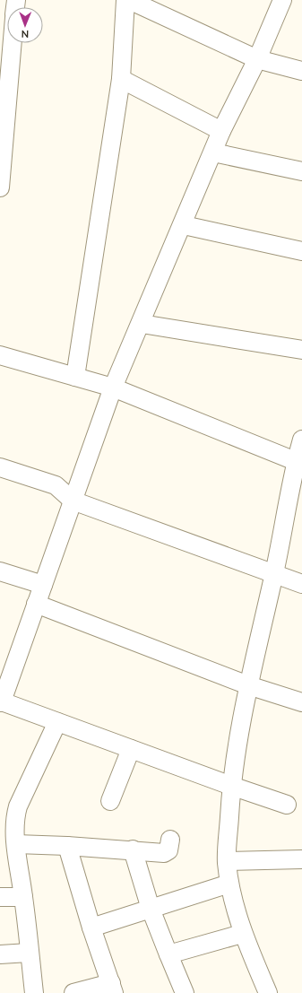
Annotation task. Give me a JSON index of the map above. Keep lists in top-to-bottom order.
{
  "north": "bottom"
}
